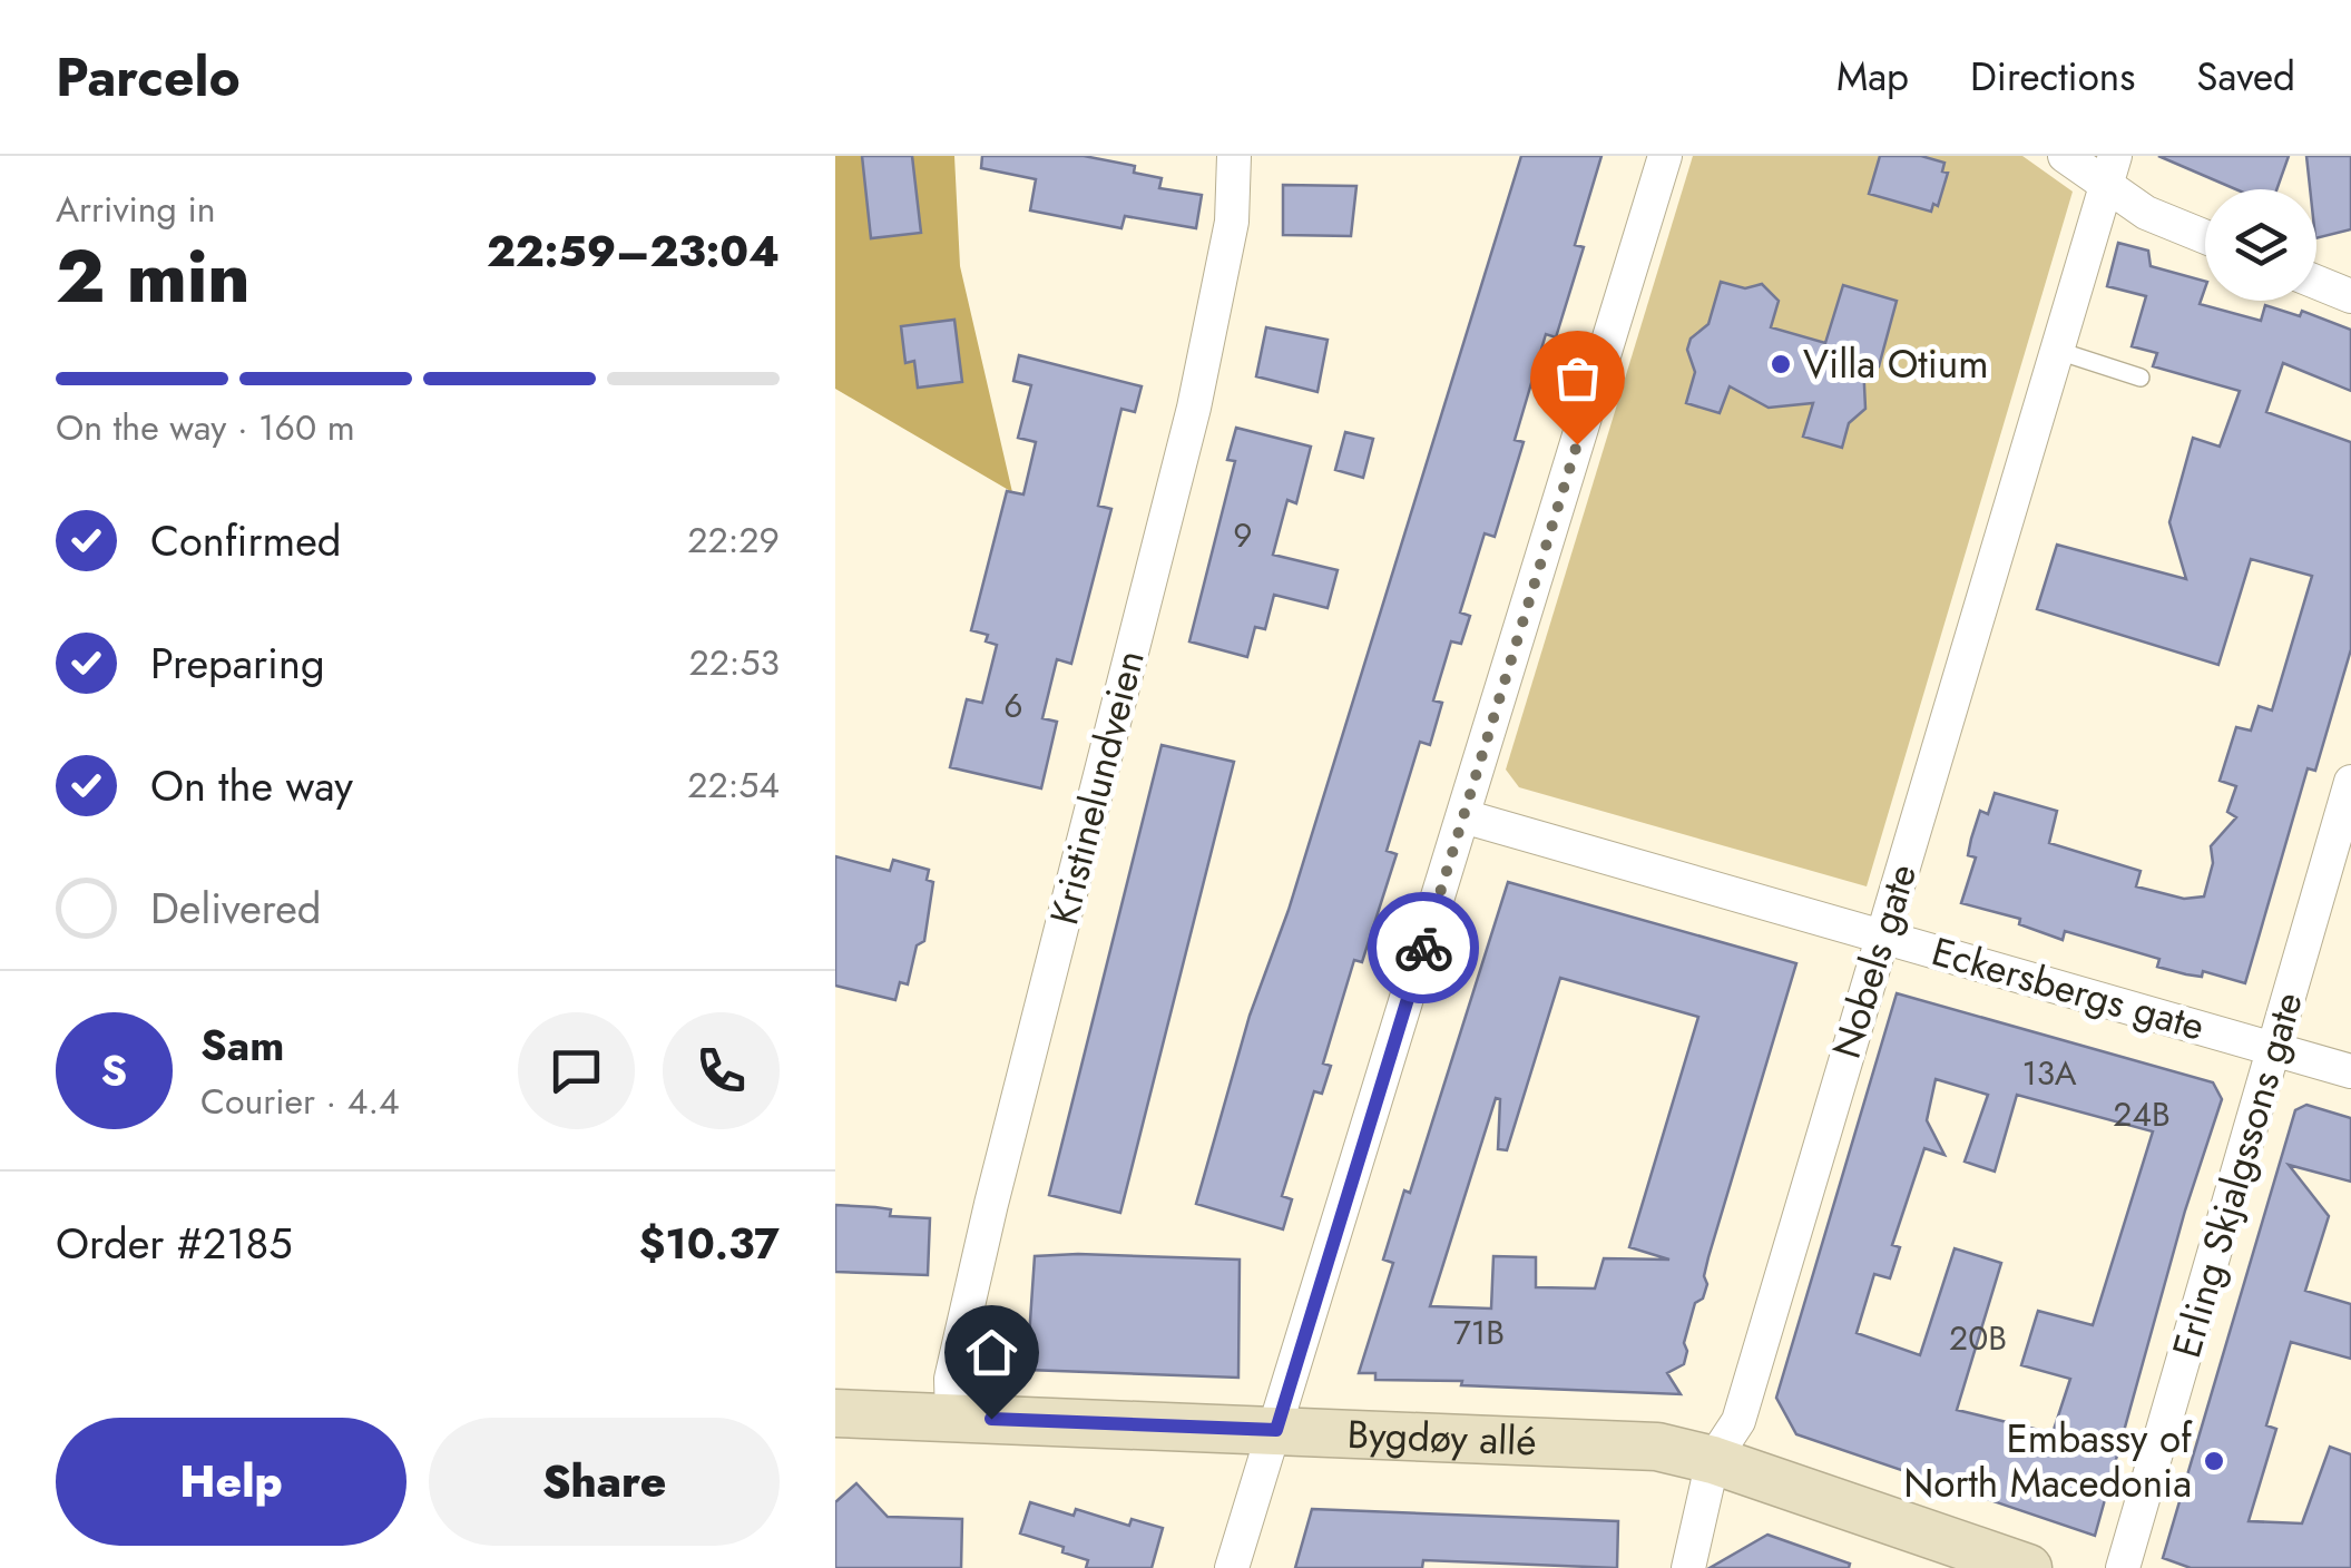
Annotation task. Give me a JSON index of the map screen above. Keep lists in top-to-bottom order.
{
  "streets": {
    "main road": ["Bygdøy allé"],
    "street": [
      "Kristinelundveien",
      "Nobels gate",
      "Eckersbergs gate",
      "Erling Skjalgssons gate"
    ]
  },
  "crossings": [
    ["Kristinelundveien", "Bygdøy allé"],
    ["Nobels gate", "Eckersbergs gate"],
    ["Nobels gate", "Bygdøy allé"],
    ["Eckersbergs gate", "Erling Skjalgssons gate"]
  ],
  "places": ["Villa Otium", "Embassy of North Macedonia"],
  "house_numbers": [
    "9",
    "6",
    "13A",
    "24B",
    "71B",
    "20B"
  ],
  "page": {
    "header": "Parcelo",
    "nav": ["Map", "Directions", "Saved"],
    "heading": ["2 min", "Arriving in", "22:59–23:04"],
    "panel": [
      "Sam",
      "Courier · 4.4",
      "Order #2185",
      "$10.37"
    ],
    "bar": "On the way · 160 m",
    "list": [
      ["Confirmed", "22:29"],
      ["Preparing", "22:53"],
      ["On the way", "22:54"],
      "Delivered"
    ],
    "round": "S",
    "buttons": ["Help", "Share"]
  }
}
